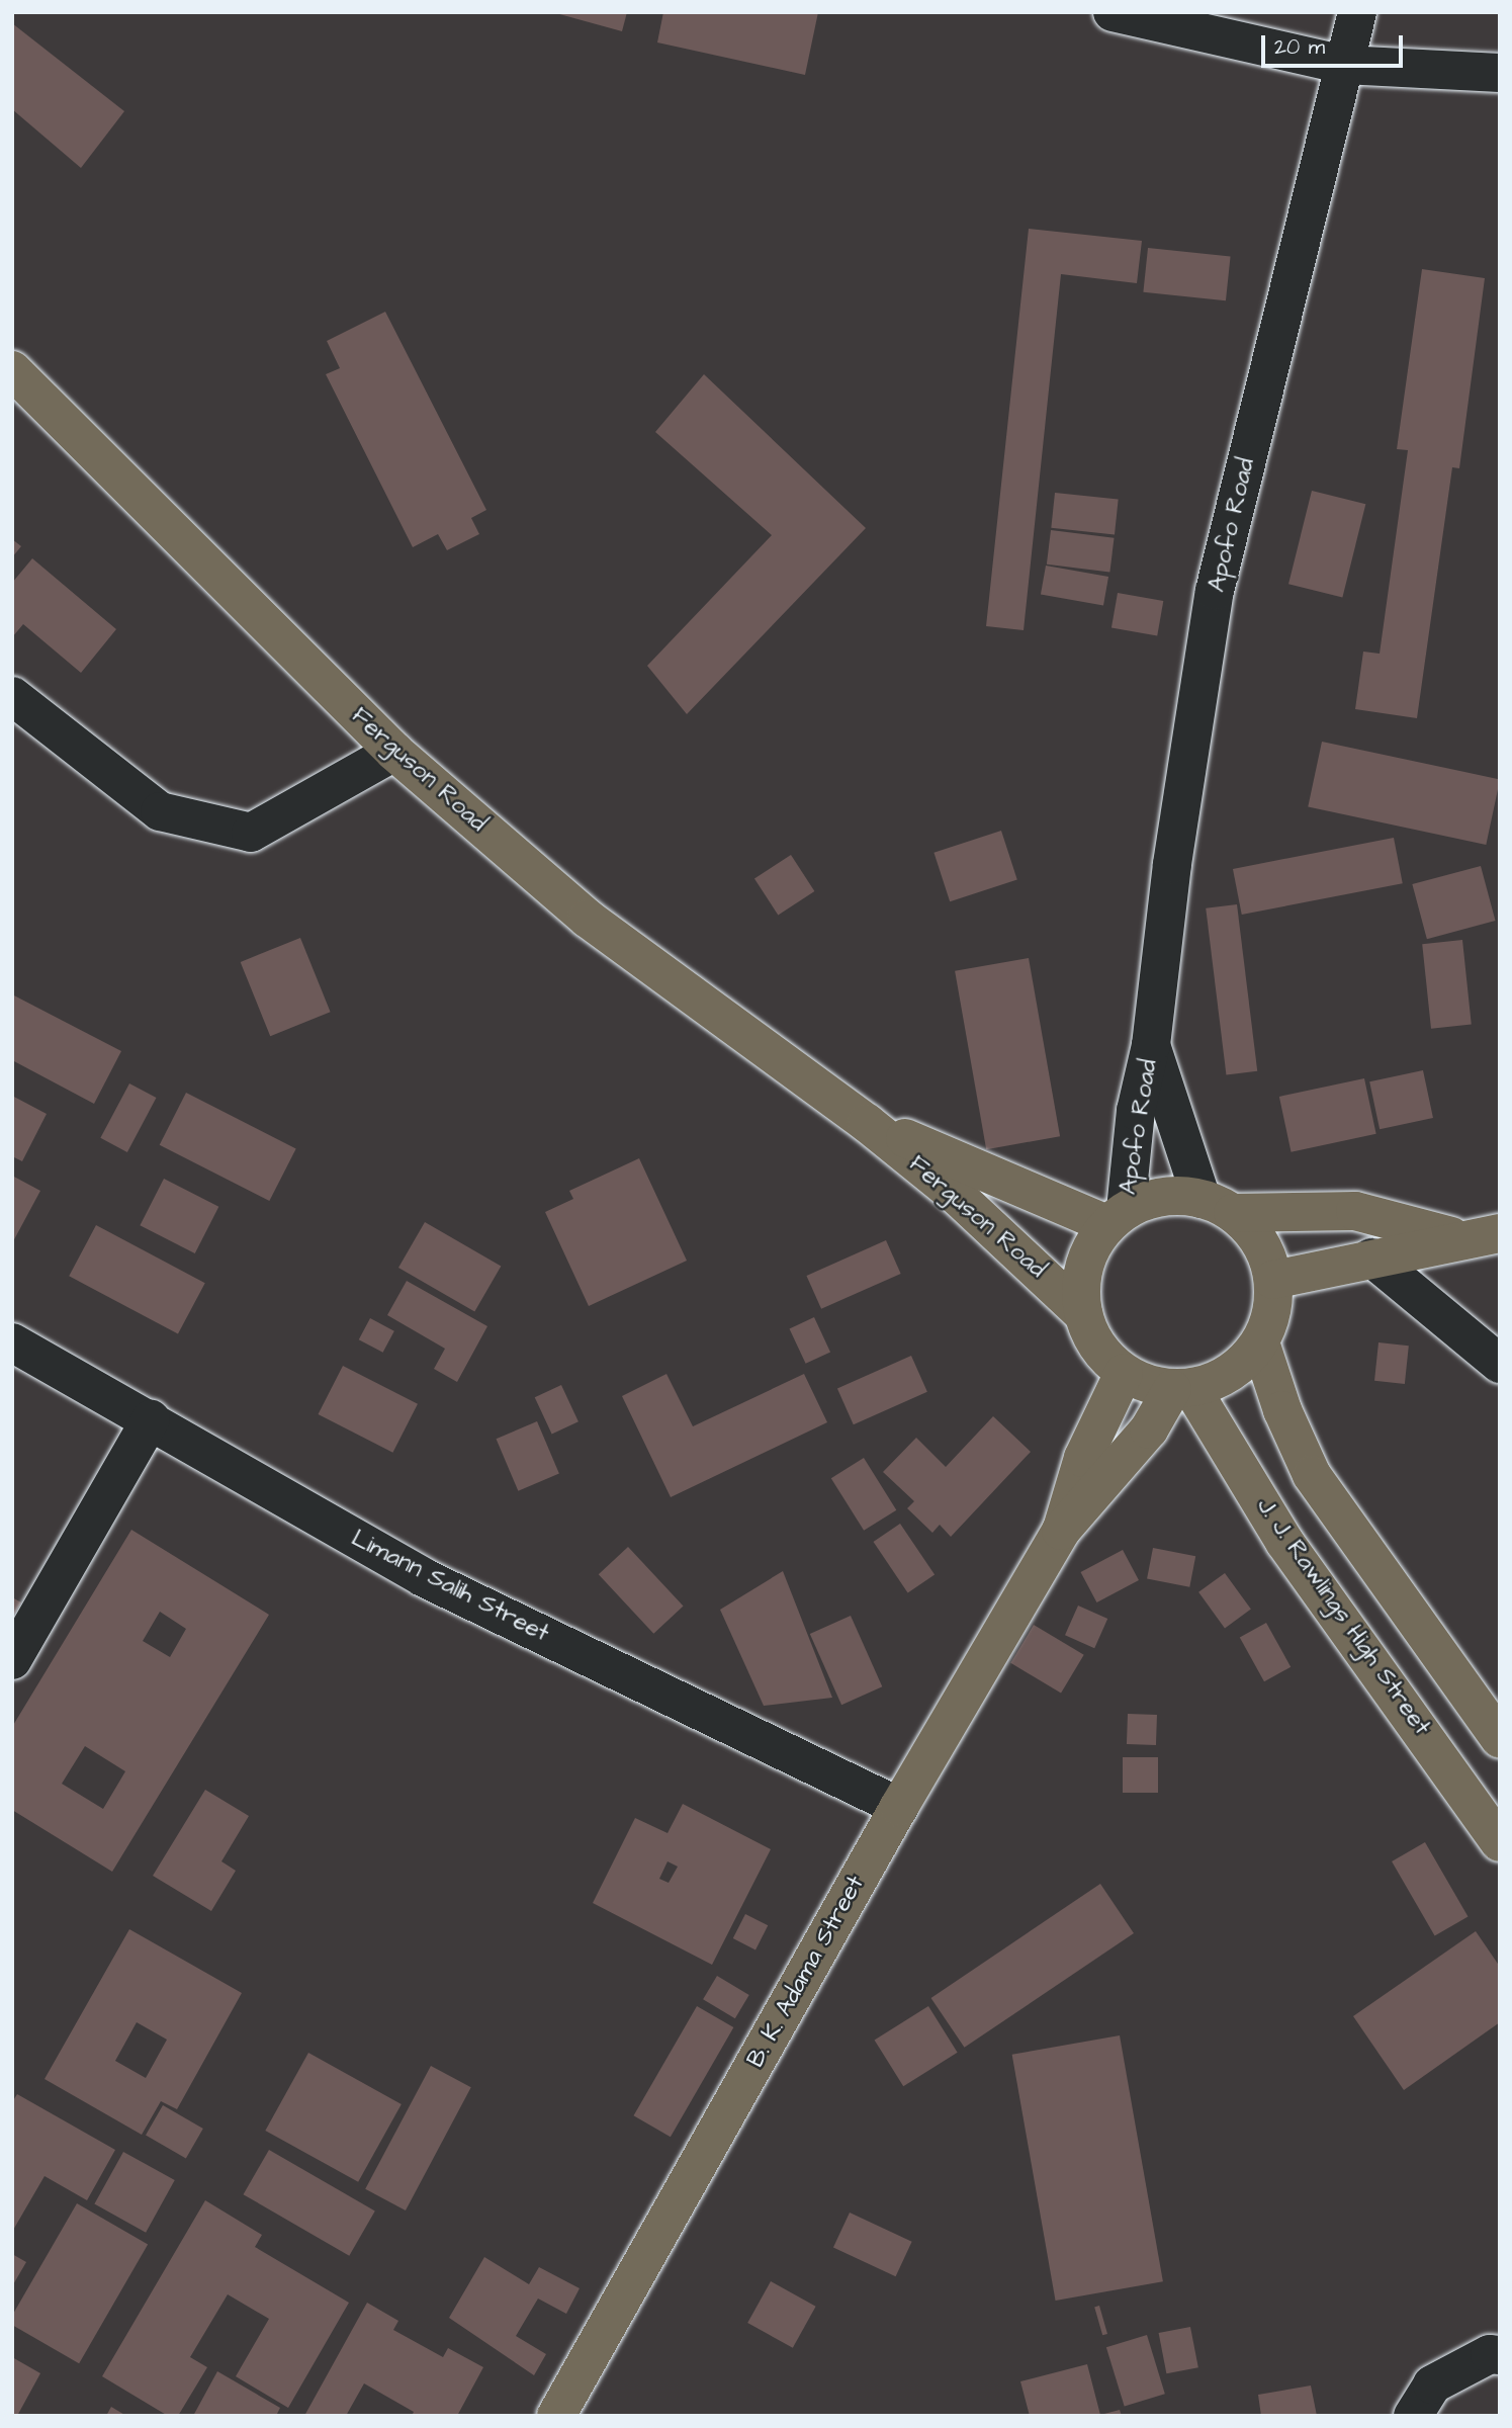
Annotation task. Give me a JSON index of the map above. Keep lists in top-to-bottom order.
{
  "streets": {
    "main road": ["Ferguson Road", "J. J. Rawlings High Street", "B. K. Adama Street"],
    "street": ["Apofo Road", "Limann Salih Street"]
  },
  "crossings": [
    ["Apofo Road", "Ferguson Road"],
    ["Apofo Road", "J. J. Rawlings High Street"],
    ["Apofo Road", "B. K. Adama Street"],
    ["Ferguson Road", "J. J. Rawlings High Street"],
    ["Ferguson Road", "B. K. Adama Street"],
    ["Limann Salih Street", "B. K. Adama Street"],
    ["J. J. Rawlings High Street", "B. K. Adama Street"]
  ],
  "scale_bar": "20 m"
}
